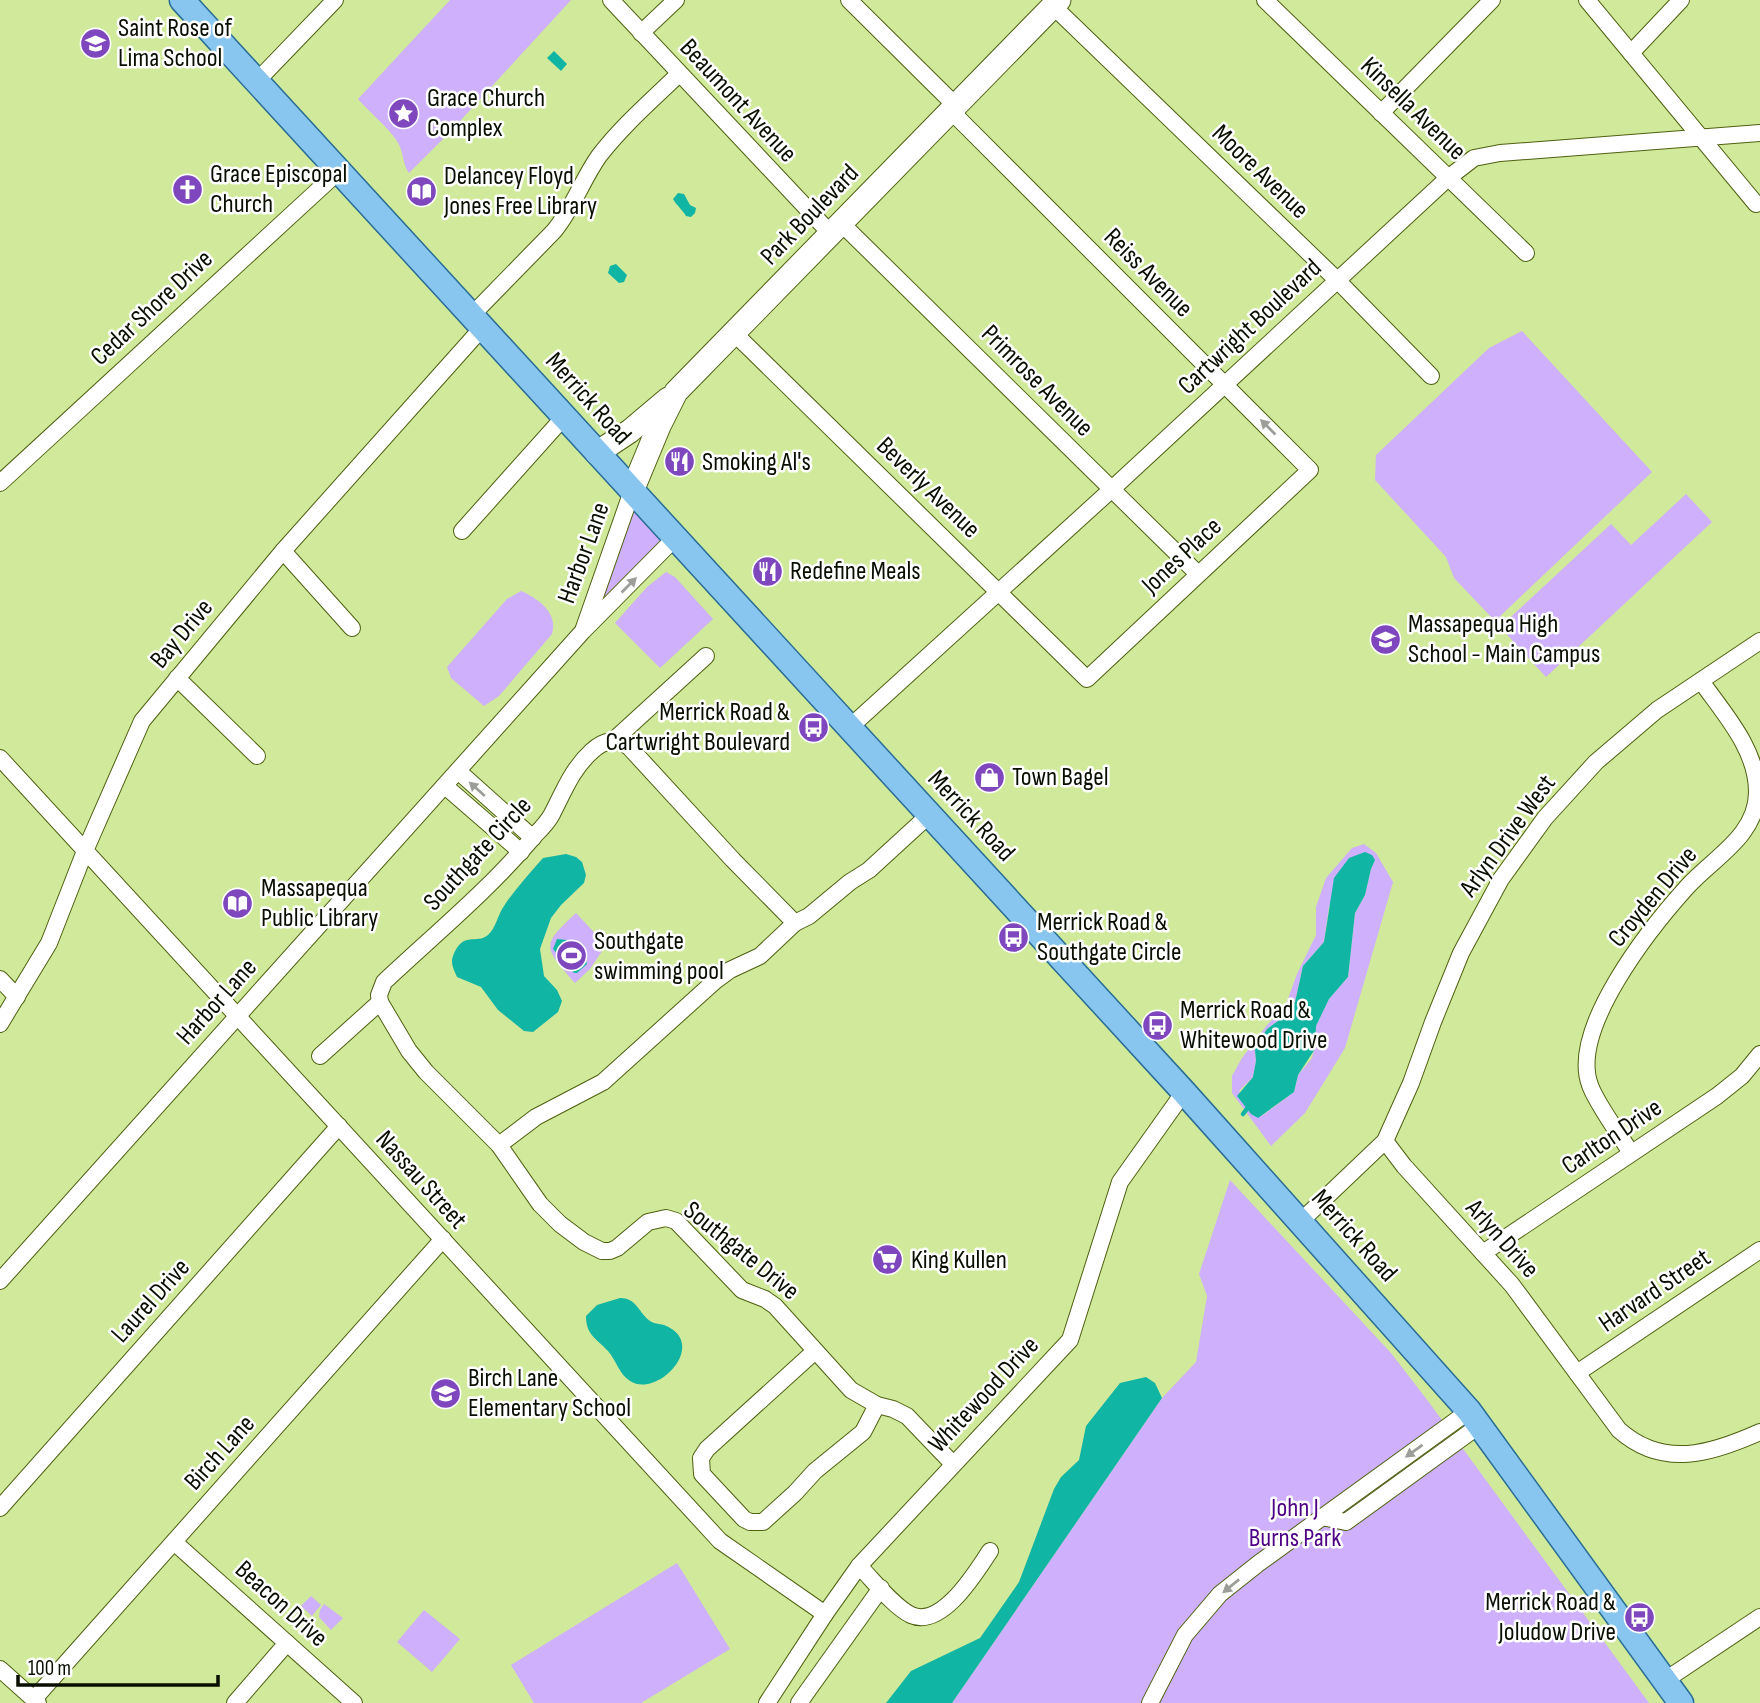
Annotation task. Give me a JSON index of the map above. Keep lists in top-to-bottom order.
{
  "streets": {
    "main road": ["Park Boulevard", "Merrick Road"],
    "street": [
      "Beaumont Avenue",
      "Kinsella Avenue",
      "Moore Avenue",
      "Reiss Avenue",
      "Cedar Shore Drive",
      "Cartwright Boulevard",
      "Primrose Avenue",
      "Beverly Avenue",
      "Harbor Lane",
      "Jones Place",
      "Bay Drive",
      "Arlyn Drive West",
      "Southgate Circle",
      "Croyden Drive",
      "Carlton Drive",
      "Nassau Street",
      "Arlyn Drive",
      "Southgate Drive",
      "Harvard Street",
      "Laurel Drive",
      "Whitewood Drive",
      "Birch Lane",
      "Beacon Drive"
    ]
  },
  "crossings": [
    ["Beaumont Avenue", "Park Boulevard"],
    ["Beaumont Avenue", "Primrose Avenue"],
    ["Beaumont Avenue", "Bay Drive"],
    ["Kinsella Avenue", "Cartwright Boulevard"],
    ["Moore Avenue", "Park Boulevard"],
    ["Moore Avenue", "Cartwright Boulevard"],
    ["Park Boulevard", "Reiss Avenue"],
    ["Park Boulevard", "Primrose Avenue"],
    ["Park Boulevard", "Merrick Road"],
    ["Park Boulevard", "Beverly Avenue"],
    ["Park Boulevard", "Harbor Lane"],
    ["Reiss Avenue", "Cartwright Boulevard"],
    ["Reiss Avenue", "Jones Place"],
    ["Cedar Shore Drive", "Merrick Road"],
    ["Cartwright Boulevard", "Primrose Avenue"],
    ["Cartwright Boulevard", "Merrick Road"],
    ["Cartwright Boulevard", "Beverly Avenue"],
    ["Primrose Avenue", "Jones Place"],
    ["Merrick Road", "Harbor Lane"],
    ["Merrick Road", "Bay Drive"],
    ["Merrick Road", "Arlyn Drive West"],
    ["Merrick Road", "Whitewood Drive"],
    ["Beverly Avenue", "Jones Place"],
    ["Harbor Lane", "Nassau Street"],
    ["Bay Drive", "Nassau Street"],
    ["Arlyn Drive West", "Croyden Drive"],
    ["Arlyn Drive West", "Arlyn Drive"],
    ["Croyden Drive", "Carlton Drive"],
    ["Carlton Drive", "Arlyn Drive"],
    ["Nassau Street", "Laurel Drive"],
    ["Nassau Street", "Whitewood Drive"],
    ["Nassau Street", "Birch Lane"],
    ["Arlyn Drive", "Harvard Street"],
    ["Southgate Drive", "Whitewood Drive"],
    ["Birch Lane", "Beacon Drive"]
  ],
  "parks": ["John J Burns Park"],
  "places": {
    "school or university": ["Saint Rose of Lima School", "Massapequa High School - Main Campus", "Birch Lane Elementary School"],
    "place": ["Grace Church Complex"],
    "church": ["Grace Episcopal Church"],
    "library": ["Delancey Floyd Jones Free Library", "Massapequa Public Library"],
    "restaurant": ["Smoking Al's", "Redefine Meals"],
    "bus stop": [
      "Merrick Road & Cartwright Boulevard",
      "Merrick Road & Southgate Circle",
      "Merrick Road & Whitewood Drive",
      "Merrick Road & Joludow Drive"
    ],
    "shop": ["Town Bagel"],
    "sports": ["Southgate swimming pool"],
    "supermarket": ["King Kullen"]
  },
  "scale_bar": "100 m"
}
